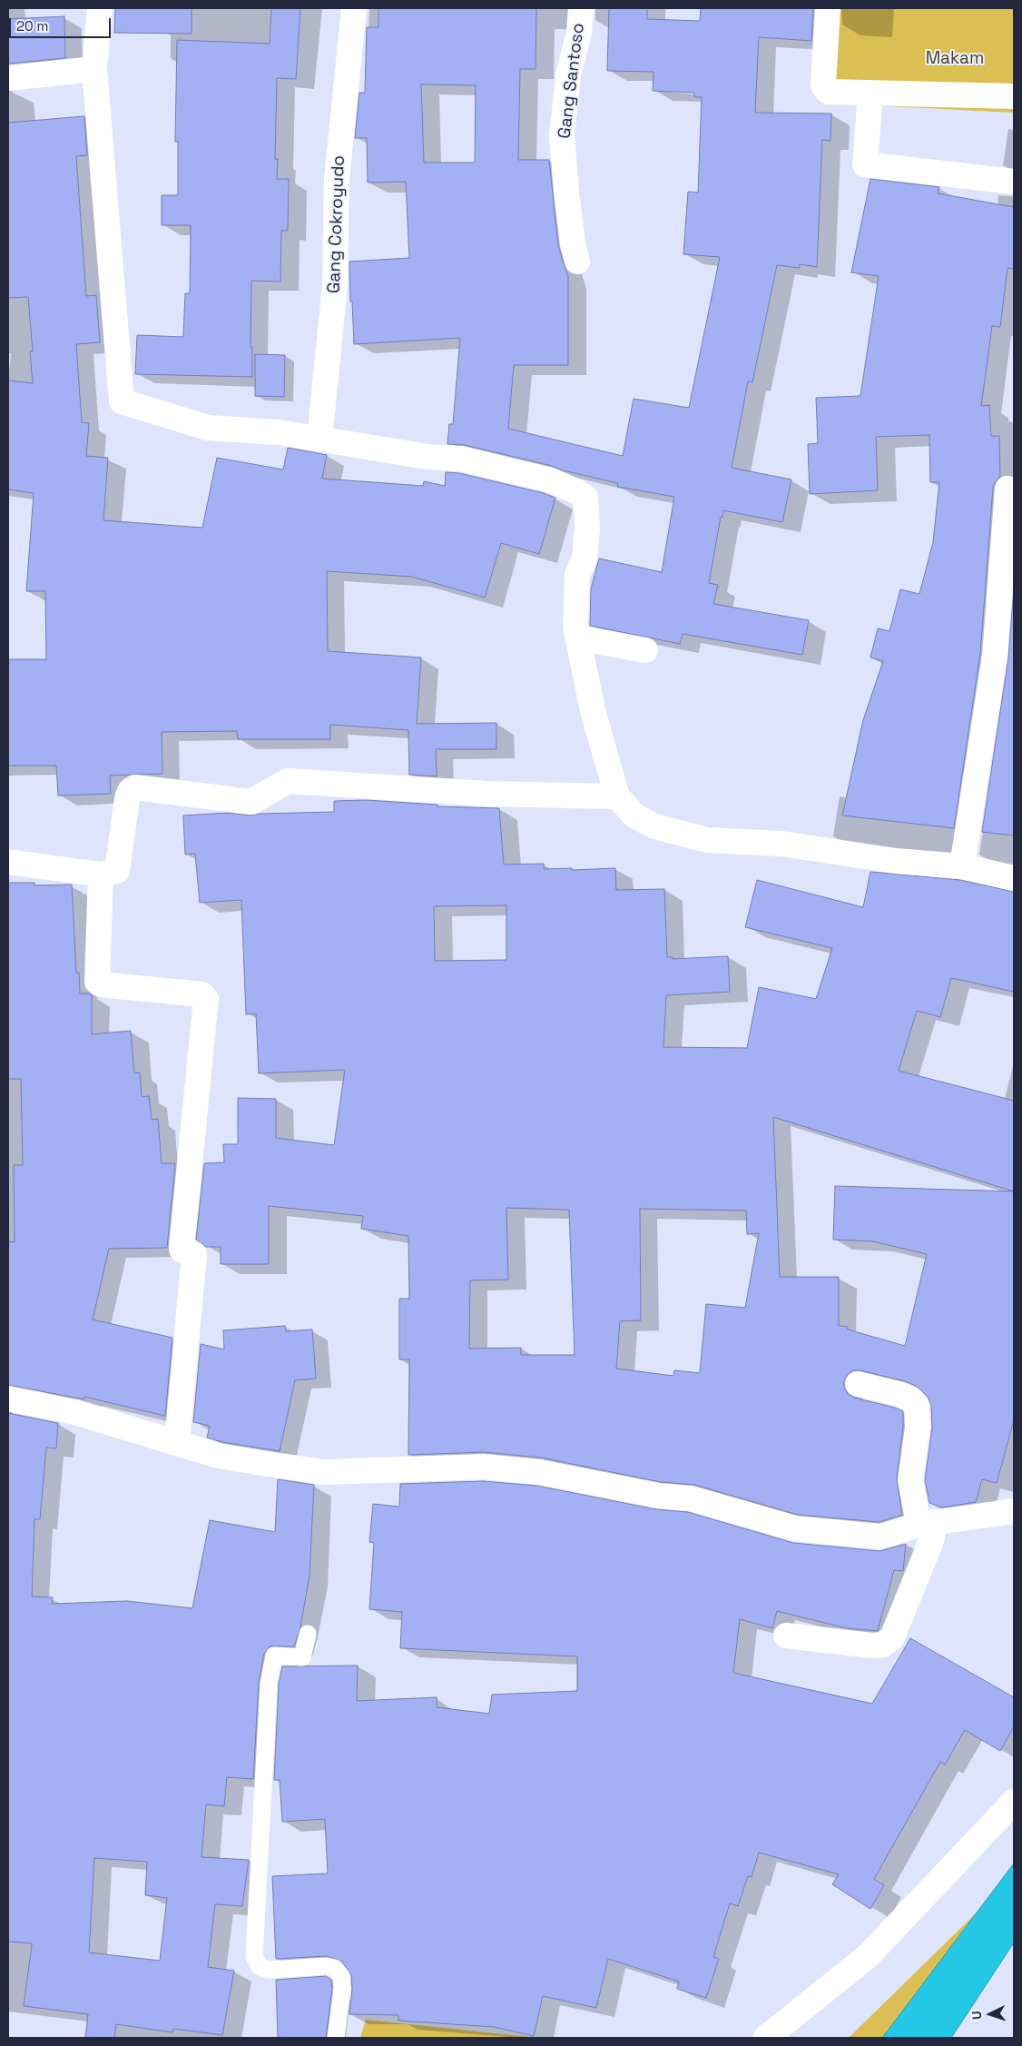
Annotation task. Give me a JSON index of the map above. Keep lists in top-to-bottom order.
{
  "streets": {
    "street": ["Gang Santoso", "Gang Cokroyudo"]
  },
  "parks": ["Makam"],
  "scale_bar": "20 m",
  "north": "left"
}
